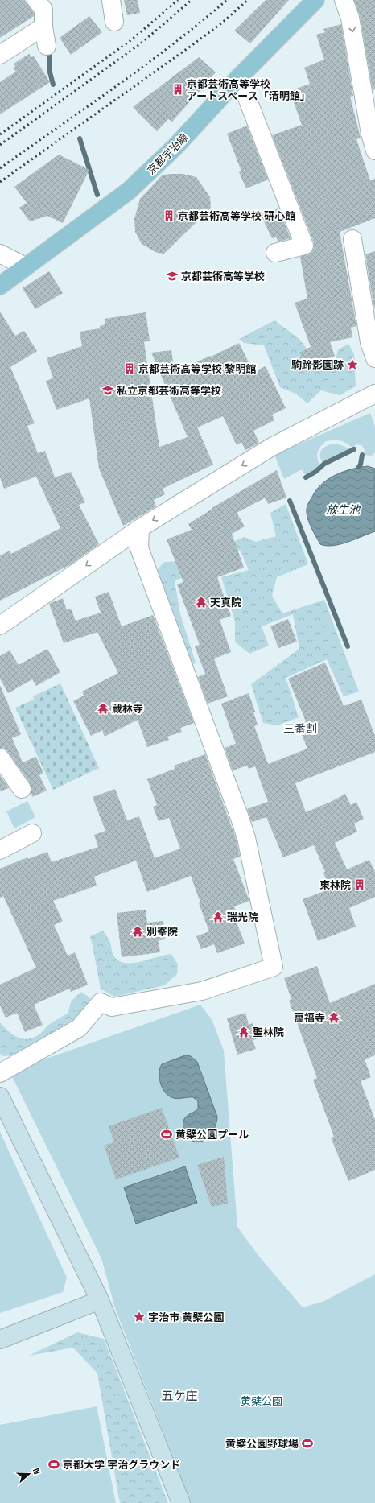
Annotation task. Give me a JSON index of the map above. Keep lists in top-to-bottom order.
{
  "streets": {
    "main road": ["京都宇治線"]
  },
  "districts": ["三番割", "五ケ庄"],
  "water": ["放生池"],
  "parks": ["黄檗公園"],
  "places": {
    "building": [
      "京都芸術高等学校 アートスペース「清明館」",
      "京都芸術高等学校 研心館",
      "京都芸術高等学校 黎明館",
      "東林院"
    ],
    "school or university": ["京都芸術高等学校", "私立京都芸術高等学校"],
    "place": ["駒蹄影園跡", "宇治市 黄檗公園"],
    "temple": [
      "天真院",
      "蔵林寺",
      "瑞光院",
      "別峯院",
      "萬福寺",
      "聖林院"
    ],
    "sports": ["黄檗公園プール", "黄檗公園野球場", "京都大学 宇治グラウンド"]
  },
  "north": "right"
}
